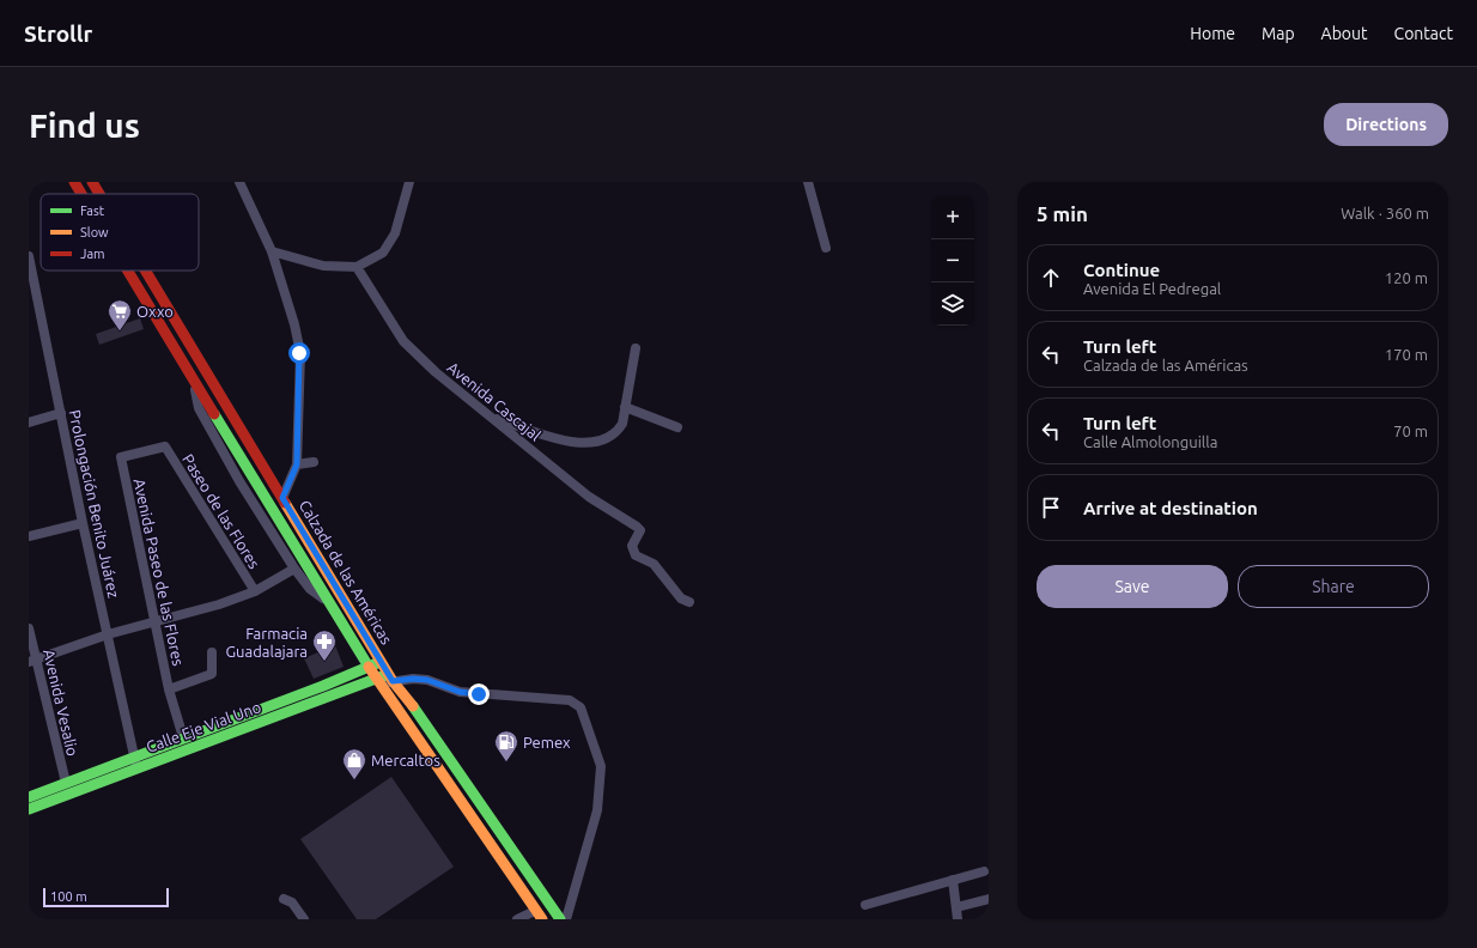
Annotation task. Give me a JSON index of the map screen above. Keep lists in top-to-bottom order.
{
  "streets": {
    "main road": ["Calzada de las Américas", "Calle Eje Vial Uno"],
    "street": [
      "Avenida Cascajal",
      "Prolongación Benito Juárez",
      "Paseo de las Flores",
      "Avenida Paseo de las Flores",
      "Avenida Vesalio"
    ]
  },
  "crossings": [
    ["Prolongación Benito Juárez", "Calle Eje Vial Uno"],
    ["Paseo de las Flores", "Avenida Paseo de las Flores"],
    ["Avenida Paseo de las Flores", "Calle Eje Vial Uno"],
    ["Calzada de las Américas", "Calle Eje Vial Uno"],
    ["Avenida Vesalio", "Calle Eje Vial Uno"]
  ],
  "places": {
    "supermarket": ["Oxxo"],
    "pharmacy": ["Farmacia Guadalajara"],
    "fuel station": ["Pemex"],
    "shop": ["Mercaltos"]
  },
  "legend": ["Fast", "Slow", "Jam"],
  "scale_bar": "100 m",
  "page": {
    "header": "Strollr",
    "nav": [
      "Home",
      "Map",
      "About",
      "Contact"
    ],
    "buttons": [
      "Directions",
      ["Save", "Share"]
    ],
    "title": "Find us",
    "heading": ["5 min", "Walk · 360 m"],
    "map_buttons": ["+", "−"],
    "list": [
      ["Continue", "Avenida El Pedregal", "120 m"],
      ["Turn left", "Calzada de las Américas", "170 m"],
      ["Turn left", "Calle Almolonguilla", "70 m"],
      "Arrive at destination"
    ],
    "scale": "100 m"
  }
}
